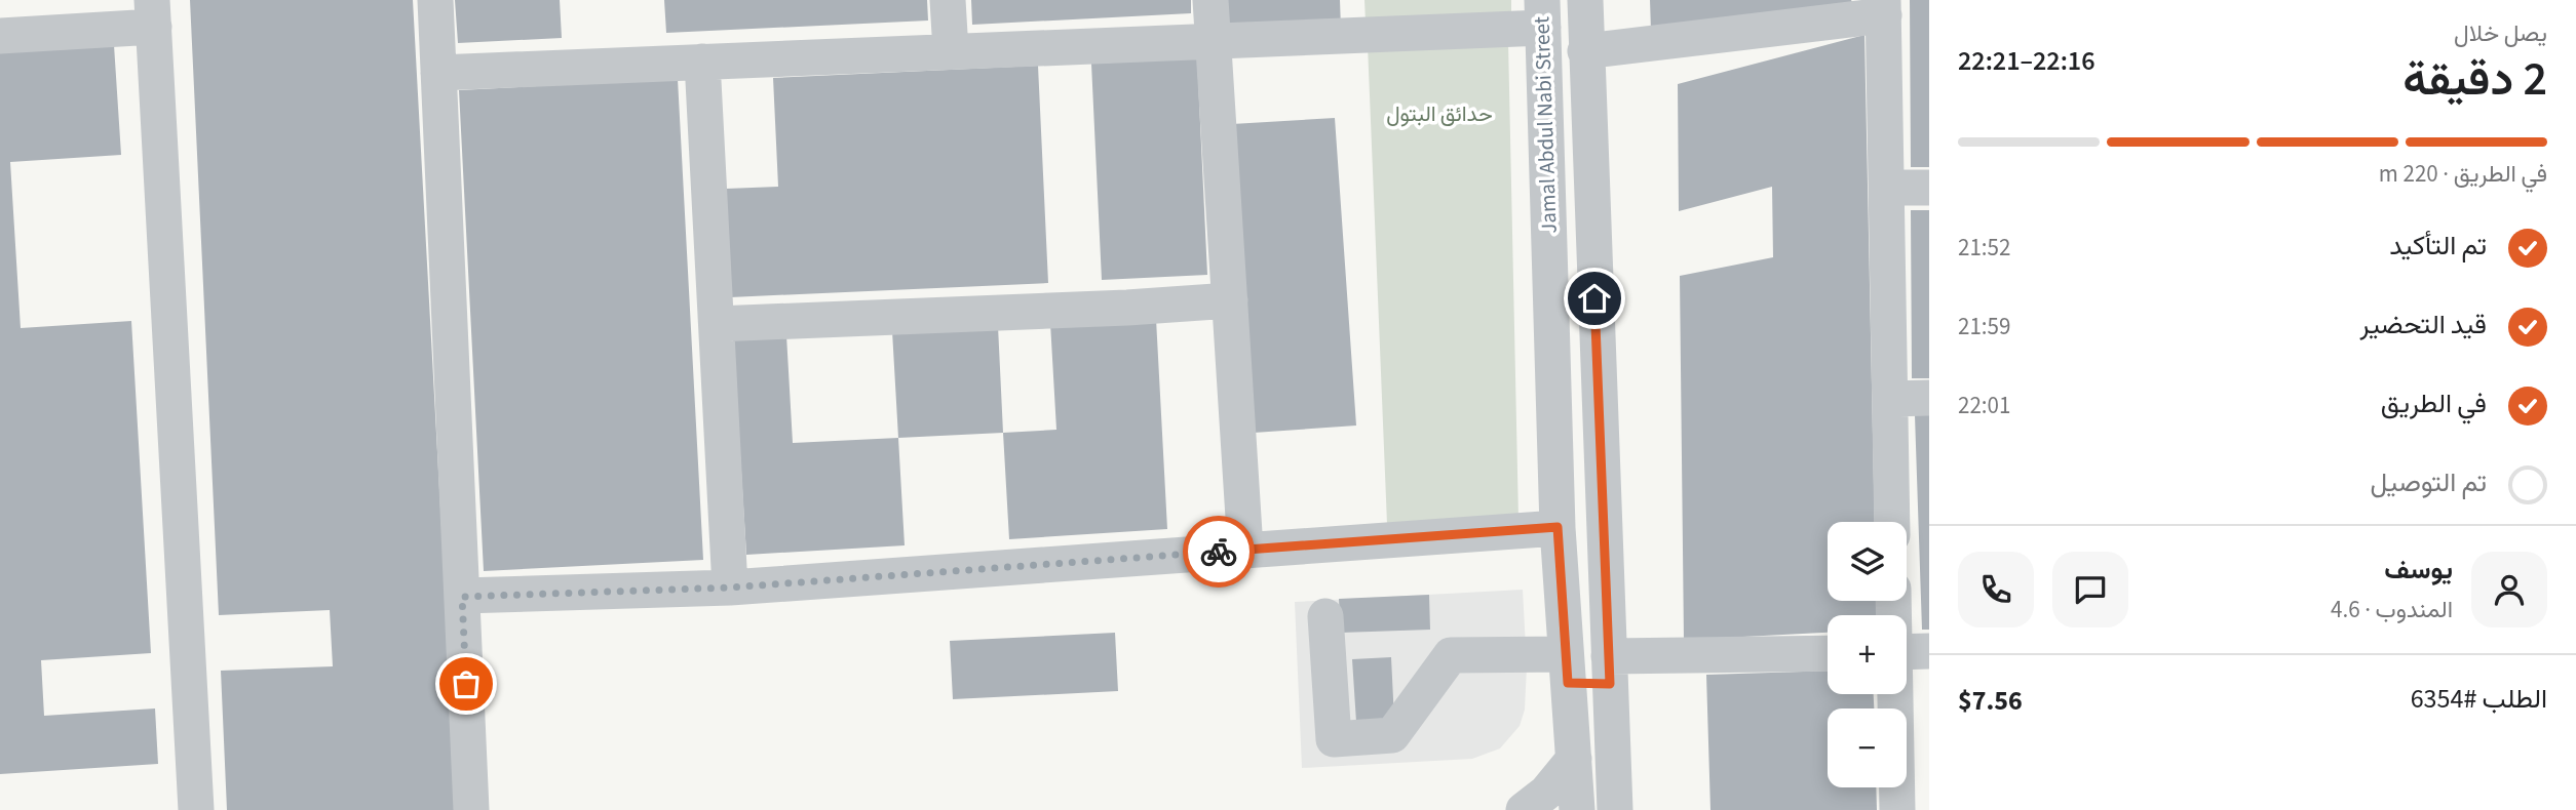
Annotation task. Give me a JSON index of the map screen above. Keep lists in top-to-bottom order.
{
  "streets": {
    "street": ["Jamal Abdul Nabi Street"]
  },
  "parks": ["حدائق البتول"],
  "page": {
    "heading": ["2 دقيقة", "يصل خلال", "22:16–22:21"],
    "panel": [
      "يوسف",
      "المندوب · 4.6",
      "الطلب #6354",
      "$7.56"
    ],
    "bar": "في الطريق · 220 m",
    "list": [
      ["تم التأكيد", "21:52"],
      ["قيد التحضير", "21:59"],
      ["في الطريق", "22:01"],
      "تم التوصيل"
    ],
    "map_buttons": ["+", "−"]
  }
}
